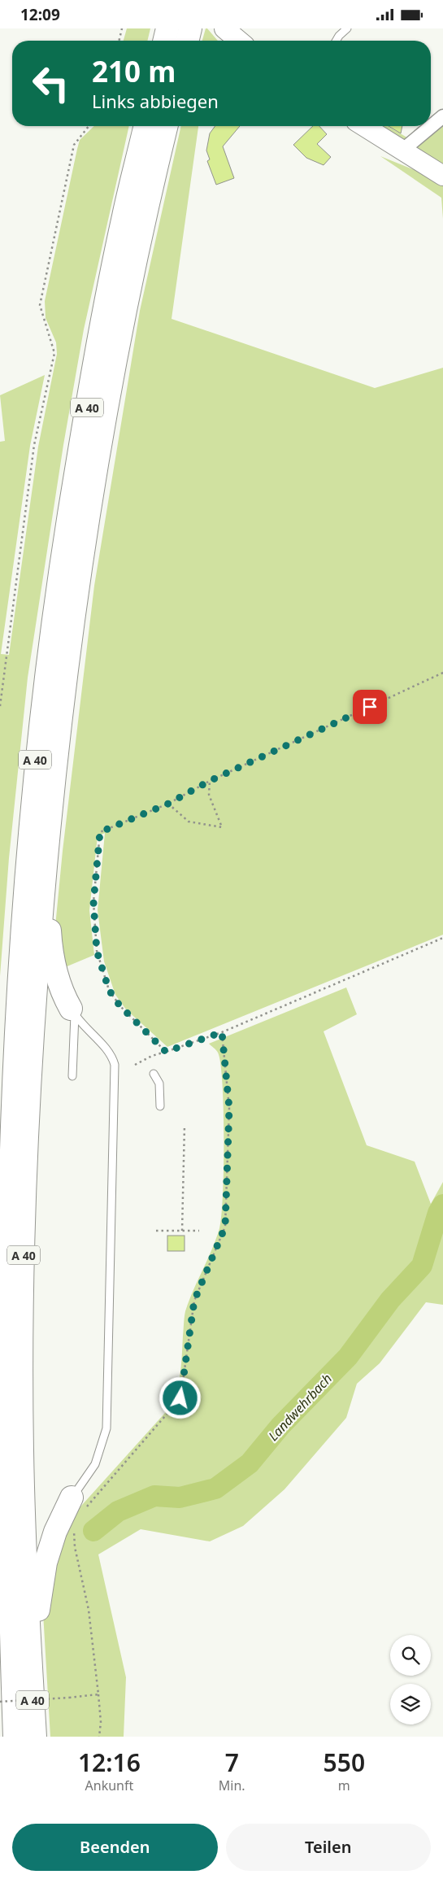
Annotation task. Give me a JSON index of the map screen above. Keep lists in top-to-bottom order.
{
  "streets": {
    "highway": ["A 40"]
  },
  "water": ["Landwehrbach"],
  "page": {
    "status": "12:09",
    "turn": ["210 m", "Links abbiegen"],
    "eta": [
      "12:16",
      "Ankunft",
      "7",
      "Min.",
      "550",
      "m"
    ],
    "buttons": ["Beenden", "Teilen"]
  }
}
